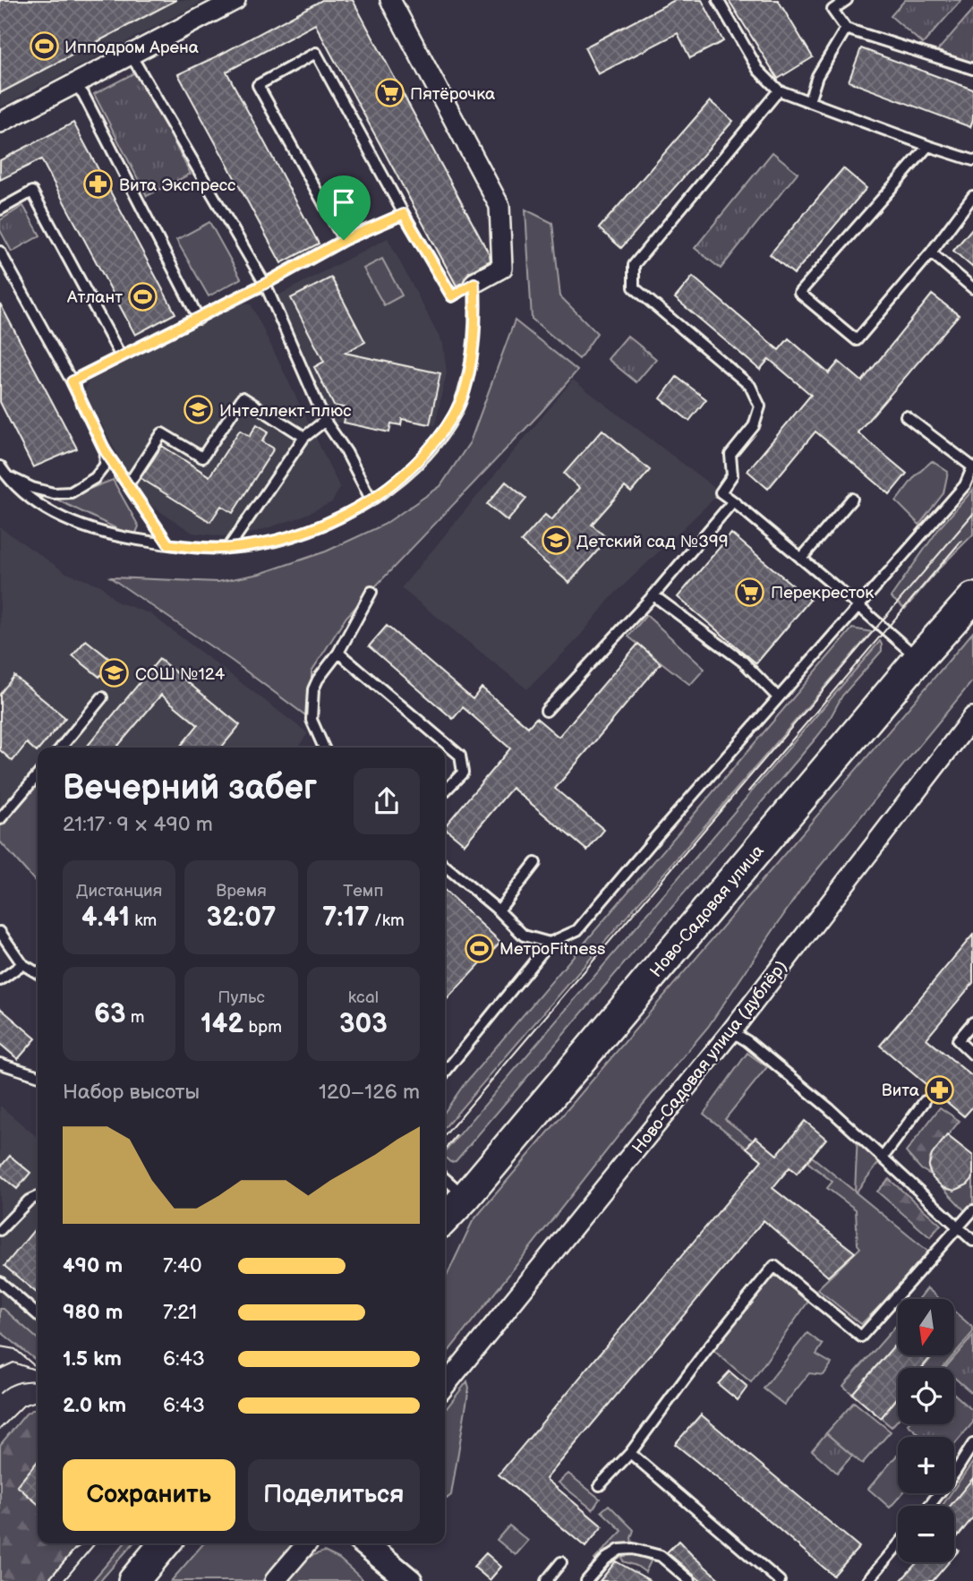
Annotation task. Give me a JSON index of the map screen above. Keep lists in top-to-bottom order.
{
  "streets": {
    "main road": ["Ново-Садовая улица"],
    "street": ["Ново-Садовая улица (дублёр)"]
  },
  "places": {
    "sports": ["Ипподром Арена", "Атлант", "МетроFitness"],
    "supermarket": ["Пятёрочка", "Перекресток"],
    "pharmacy": ["Вита Экспресс", "Вита"],
    "school or university": ["Интеллект-плюс", "Детский сад №399", "СОШ №124"]
  },
  "north": "bottom",
  "page": {
    "heading": ["Вечерний забег", "21:17 · 9 × 490 m"],
    "stats": [
      ["Дистанция", "4.41 km"],
      ["Время", "32:07"],
      ["Темп", "7:17 /km"],
      ["63 m"],
      ["Пульс", "142 bpm"],
      ["kcal", "303"]
    ],
    "chart": ["Набор высоты", "120–126 m"],
    "list": [
      {
        "name": "490 m",
        "note": "7:40"
      },
      {
        "name": "980 m",
        "note": "7:21"
      },
      {
        "name": "1.5 km",
        "note": "6:43"
      },
      {
        "name": "2.0 km",
        "note": "6:43"
      }
    ],
    "map_buttons": ["+", "−"],
    "buttons": ["Сохранить", "Поделиться"]
  }
}
